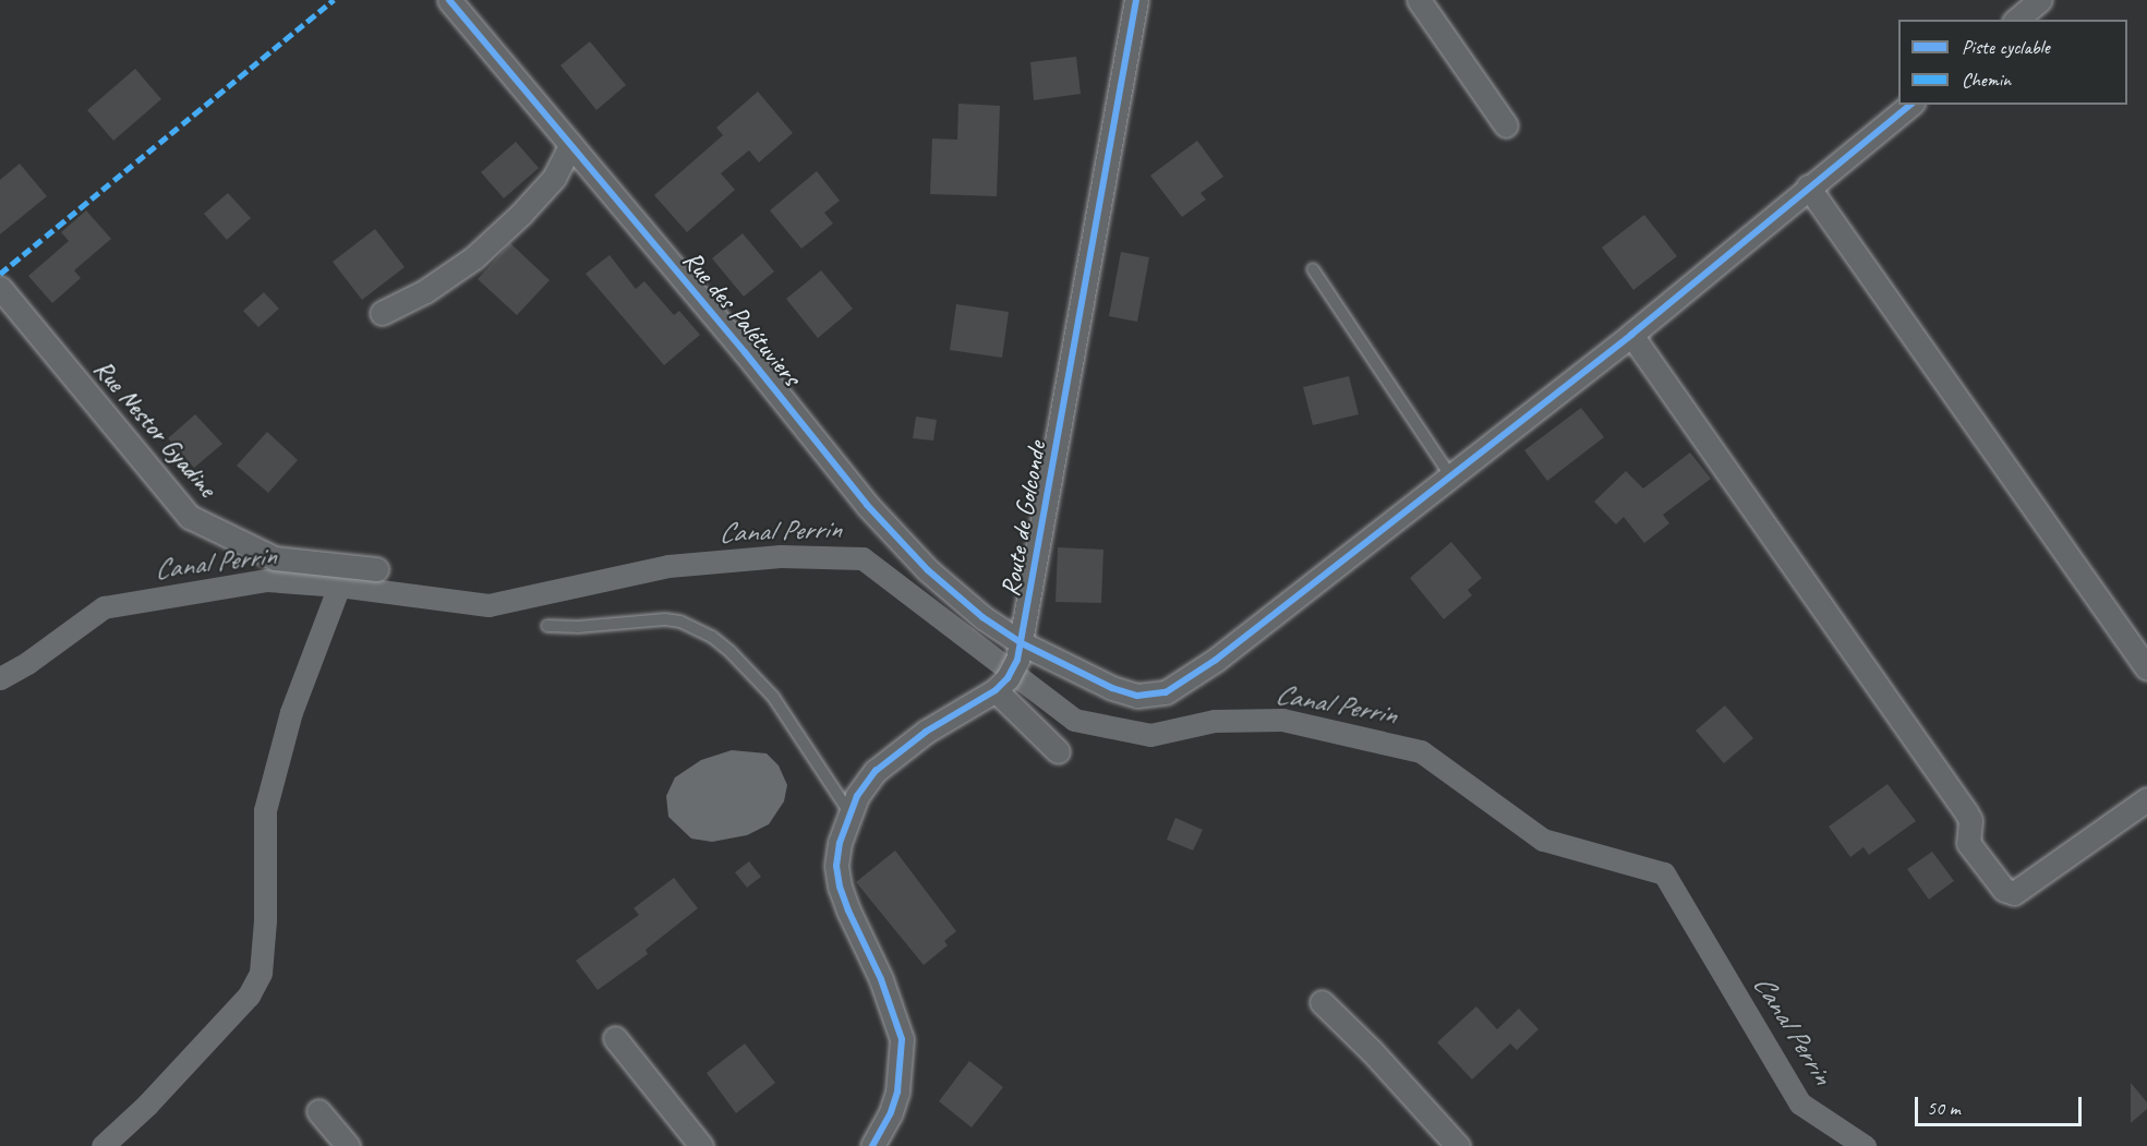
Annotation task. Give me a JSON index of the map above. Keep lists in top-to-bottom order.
{
  "streets": {
    "street": ["Rue des Palétuviers", "Rue Nestor Gyadine", "Route de Golconde"]
  },
  "crossings": [
    ["Rue des Palétuviers", "Route de Golconde"]
  ],
  "water": ["Canal Perrin"],
  "legend": ["Piste cyclable", "Chemin"],
  "scale_bar": "50 m"
}
